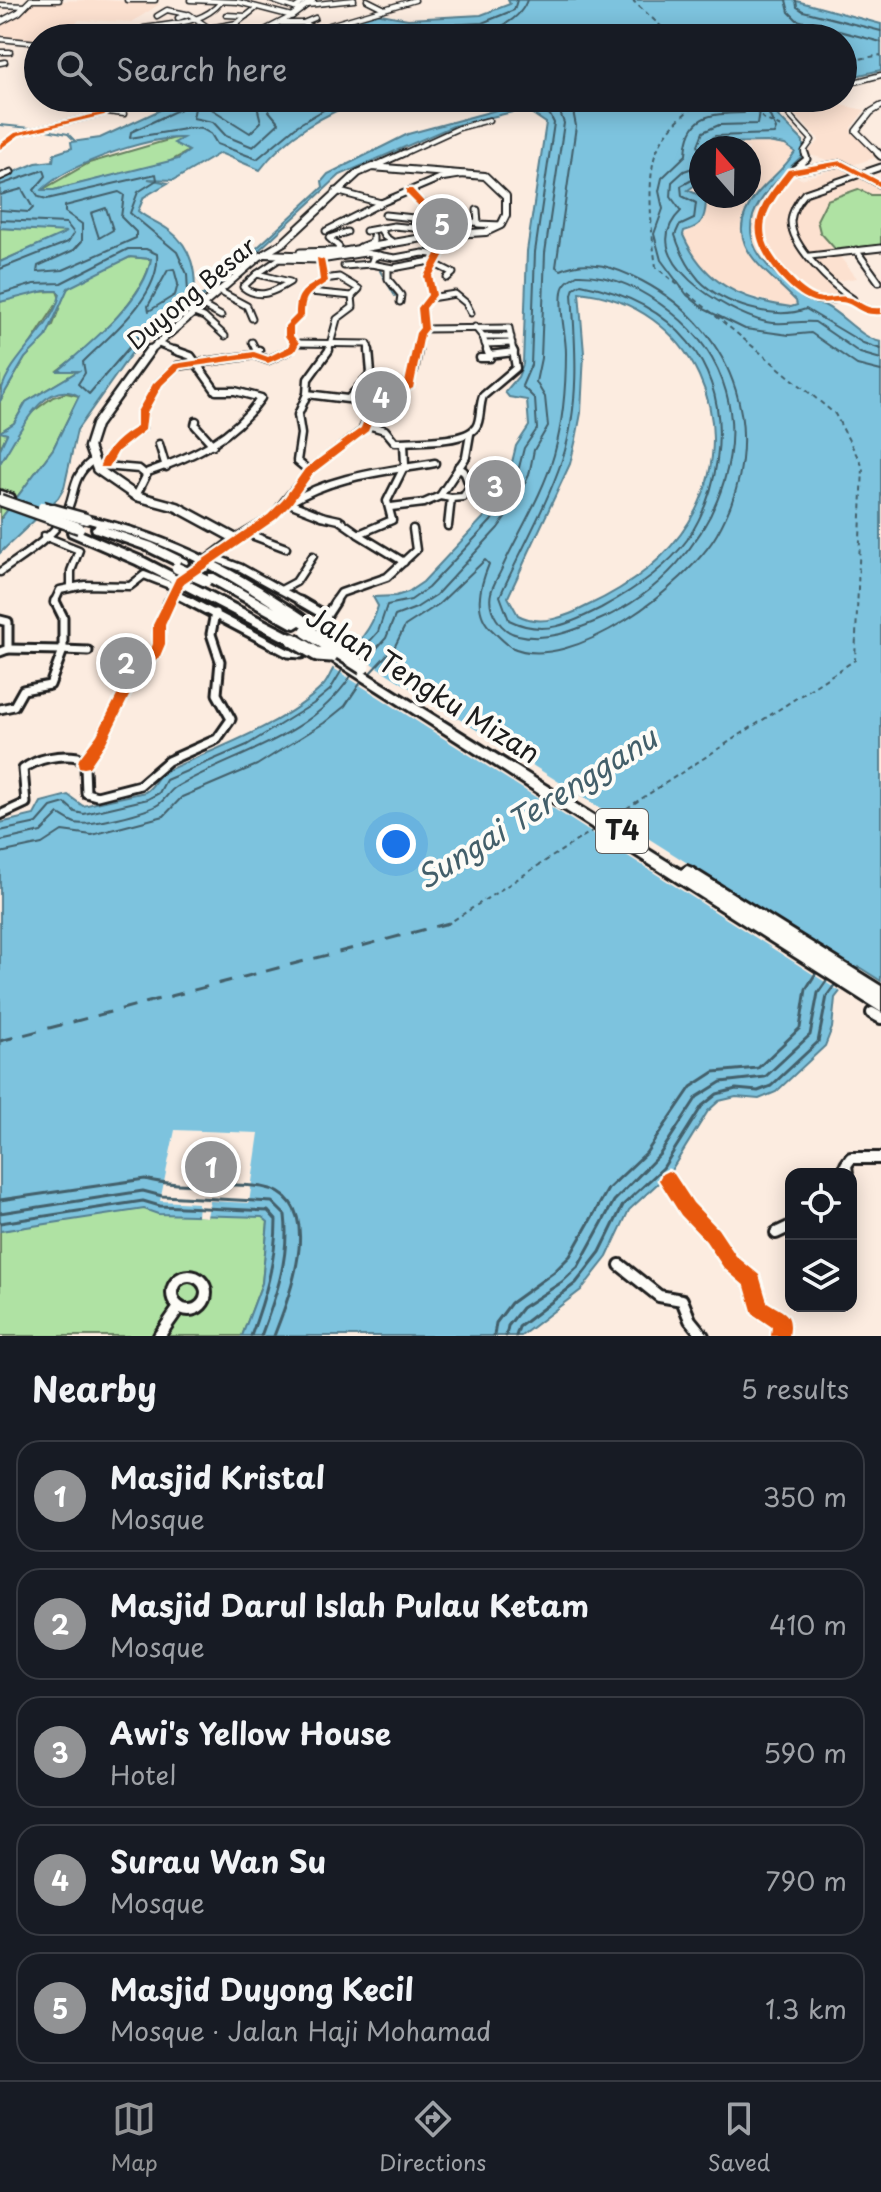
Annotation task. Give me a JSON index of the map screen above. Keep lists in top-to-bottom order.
{
  "streets": {
    "highway": ["Jalan Tengku Mizan", "T4"],
    "street": ["Duyong Besar"]
  },
  "water": ["Sungai Terengganu"],
  "north": "top",
  "page": {
    "search": "Search here",
    "pins": [
      "5",
      "4",
      "3",
      "2",
      "1"
    ],
    "heading": ["Nearby", "5 results"],
    "list": [
      {
        "mark": "1",
        "name": "Masjid Kristal",
        "note": "Mosque",
        "value": "350 m"
      },
      {
        "mark": "2",
        "name": "Masjid Darul Islah Pulau Ketam",
        "note": "Mosque",
        "value": "410 m"
      },
      {
        "mark": "3",
        "name": "Awi's Yellow House",
        "note": "Hotel",
        "value": "590 m"
      },
      {
        "mark": "4",
        "name": "Surau Wan Su",
        "note": "Mosque",
        "value": "790 m"
      },
      {
        "mark": "5",
        "name": "Masjid Duyong Kecil",
        "note": "Mosque · Jalan Haji Mohamad",
        "value": "1.3 km"
      }
    ],
    "nav": ["Map", "Directions", "Saved"]
  }
}
